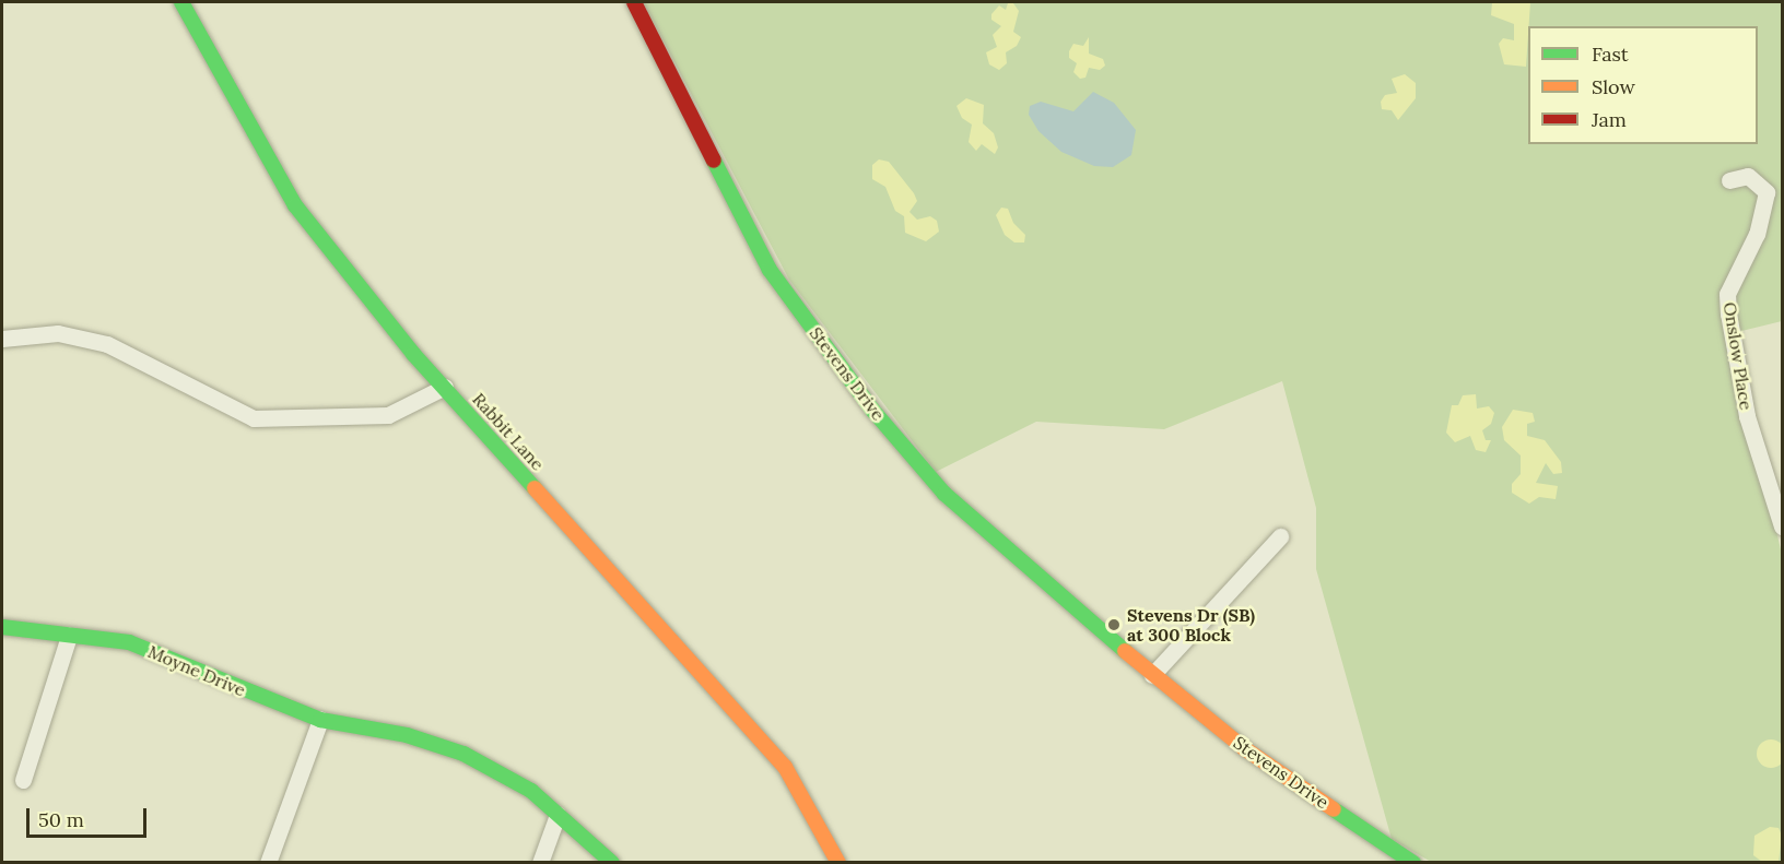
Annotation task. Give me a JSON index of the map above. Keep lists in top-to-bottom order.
{
  "streets": {
    "street": [
      "Onslow Place",
      "Stevens Drive",
      "Rabbit Lane",
      "Moyne Drive"
    ]
  },
  "places": ["Stevens Dr (SB) at 300 Block"],
  "legend": ["Fast", "Slow", "Jam"],
  "scale_bar": "50 m"
}
